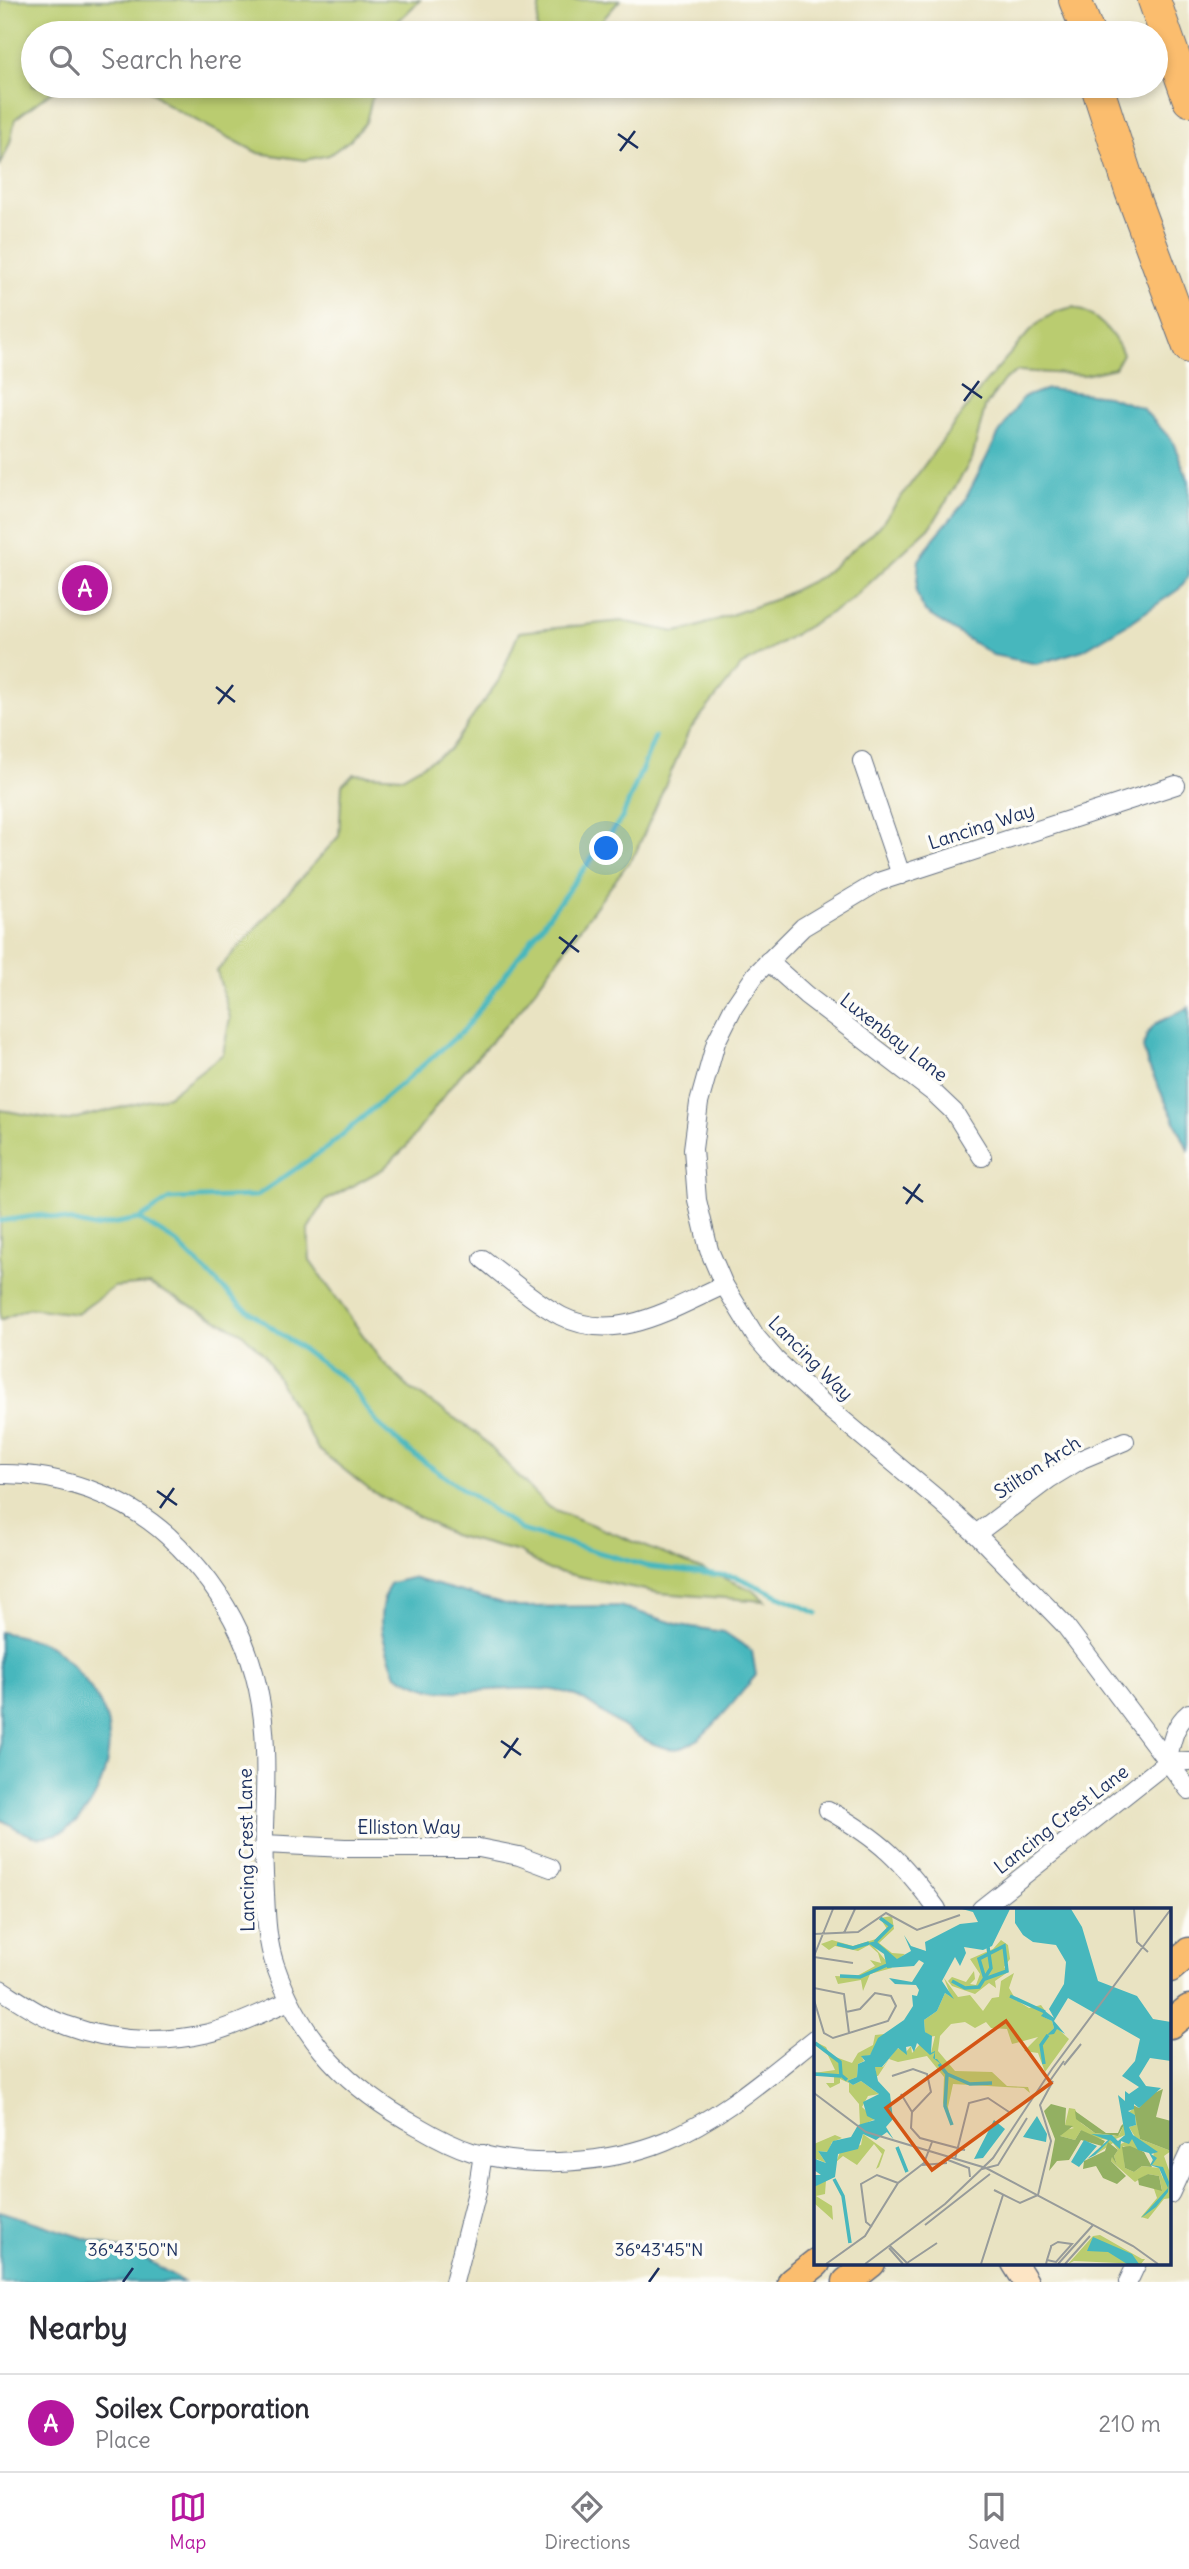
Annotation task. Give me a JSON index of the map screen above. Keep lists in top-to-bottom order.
{
  "streets": {
    "street": [
      "Lancing Way",
      "Luxenbay Lane",
      "Stilton Arch",
      "Lancing Crest Lane",
      "Elliston Way"
    ]
  },
  "crossings": [
    ["Lancing Way", "Luxenbay Lane"],
    ["Lancing Way", "Stilton Arch"],
    ["Lancing Way", "Lancing Crest Lane"],
    ["Lancing Crest Lane", "Elliston Way"]
  ],
  "page": {
    "search": "Search here",
    "pins": "A",
    "heading": "Nearby",
    "list": [
      {
        "mark": "A",
        "name": "Soilex Corporation",
        "note": "Place",
        "value": "210 m"
      }
    ],
    "nav": ["Map", "Directions", "Saved"]
  },
  "coordinates": ["36°43'50\"N", "36°43'45\"N"]
}
